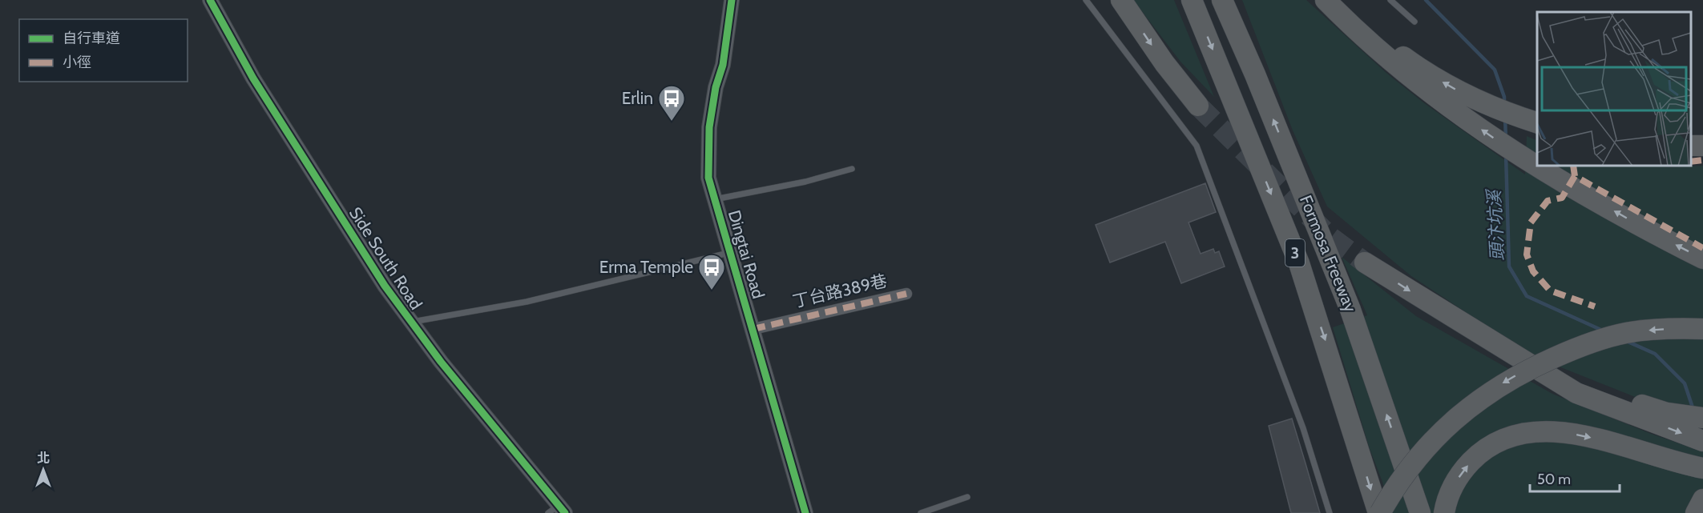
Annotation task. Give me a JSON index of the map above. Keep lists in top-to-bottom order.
{
  "streets": {
    "highway": ["3", "Formosa Freeway"],
    "street": ["Dingtai Road", "Side South Road", "丁台路389巷"]
  },
  "crossings": [
    ["Dingtai Road", "丁台路389巷"]
  ],
  "water": ["頭汴坑溪"],
  "places": {
    "bus stop": ["Erlin", "Erma Temple"]
  },
  "legend": ["自行車道", "小徑"],
  "scale_bar": "50 m",
  "north": "top"
}
